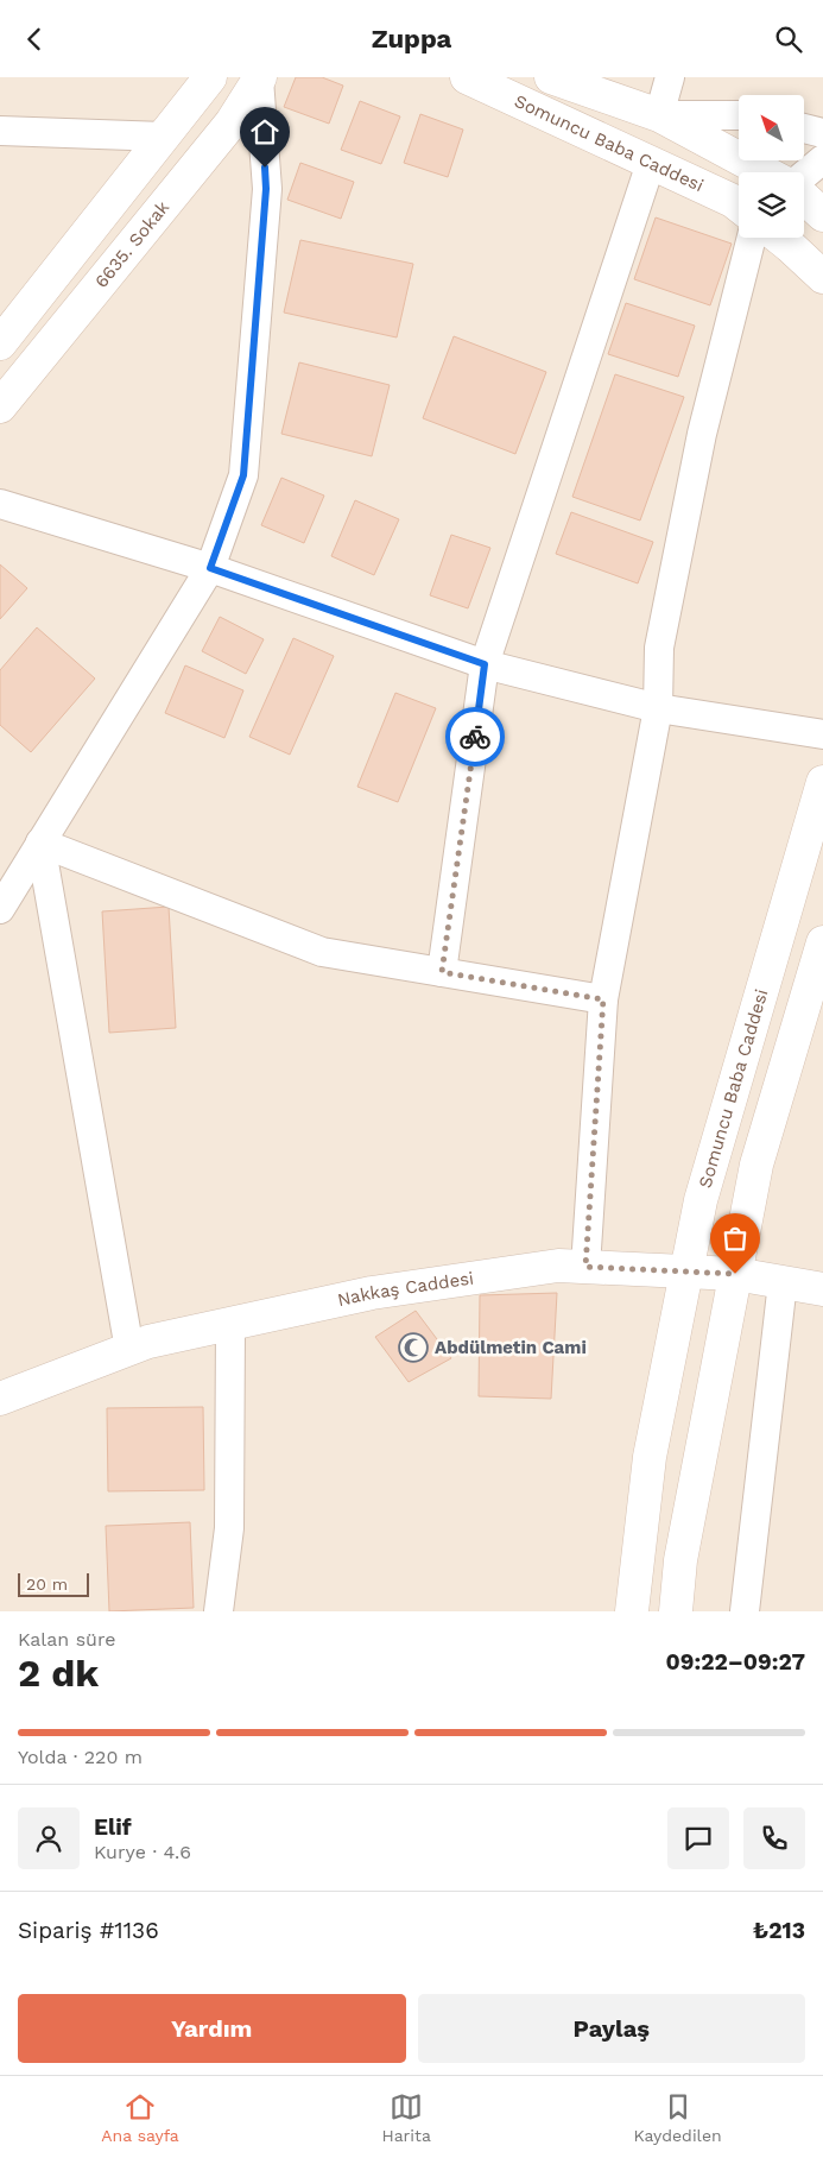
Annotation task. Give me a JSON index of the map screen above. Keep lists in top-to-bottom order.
{
  "streets": {
    "main road": ["Somuncu Baba Caddesi", "6635. Sokak", "Nakkaş Caddesi"]
  },
  "crossings": [
    ["Somuncu Baba Caddesi", "Nakkaş Caddesi"]
  ],
  "places": {
    "mosque": ["Abdülmetin Cami"]
  },
  "scale_bar": "20 m",
  "north": "top left",
  "page": {
    "header": "Zuppa",
    "scale": "20 m",
    "heading": ["2 dk", "Kalan süre", "09:22–09:27"],
    "panel": [
      "Elif",
      "Kurye · 4.6",
      "Sipariş #1136",
      "₺213"
    ],
    "bar": "Yolda · 220 m",
    "buttons": ["Yardım", "Paylaş"],
    "tabs": ["Ana sayfa", "Harita", "Kaydedilen"]
  }
}
